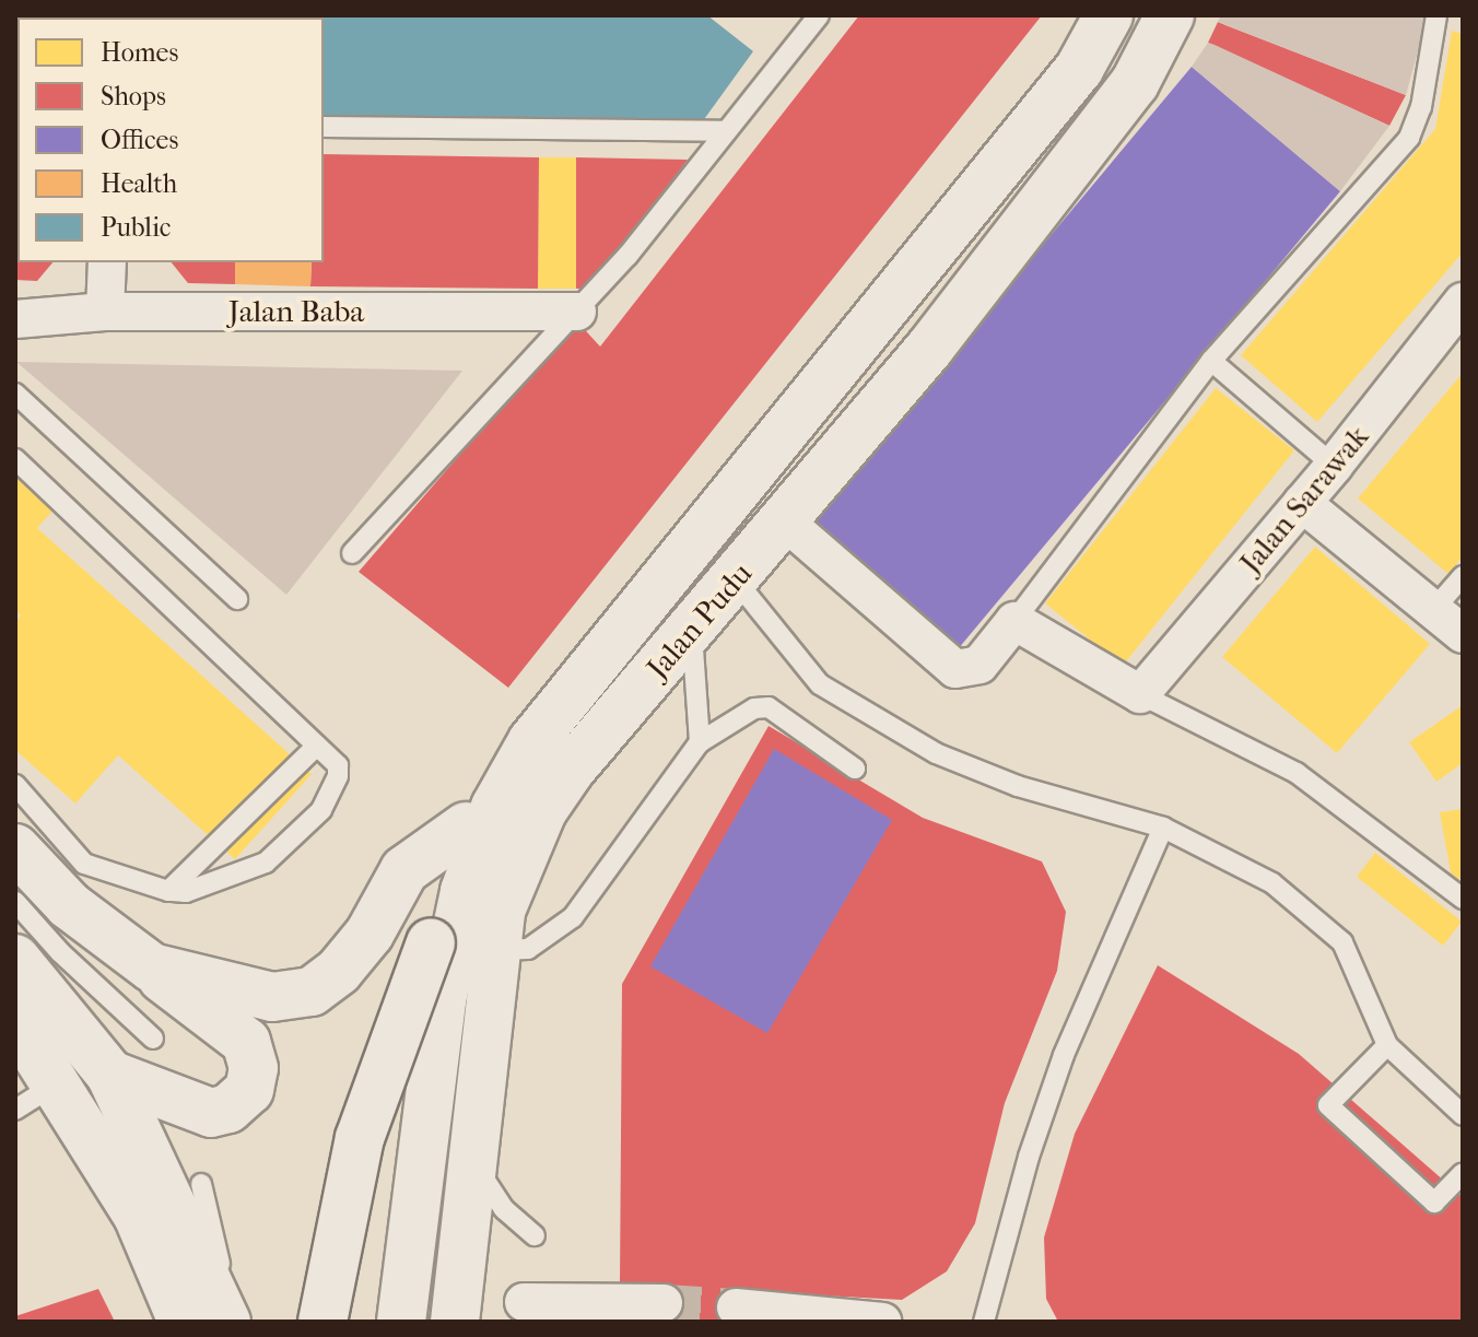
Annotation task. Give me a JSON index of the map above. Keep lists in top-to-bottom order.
{
  "streets": {
    "main road": ["Jalan Pudu"],
    "street": ["Jalan Baba", "Jalan Sarawak"]
  },
  "legend": [
    "Homes",
    "Shops",
    "Offices",
    "Health",
    "Public"
  ]
}
